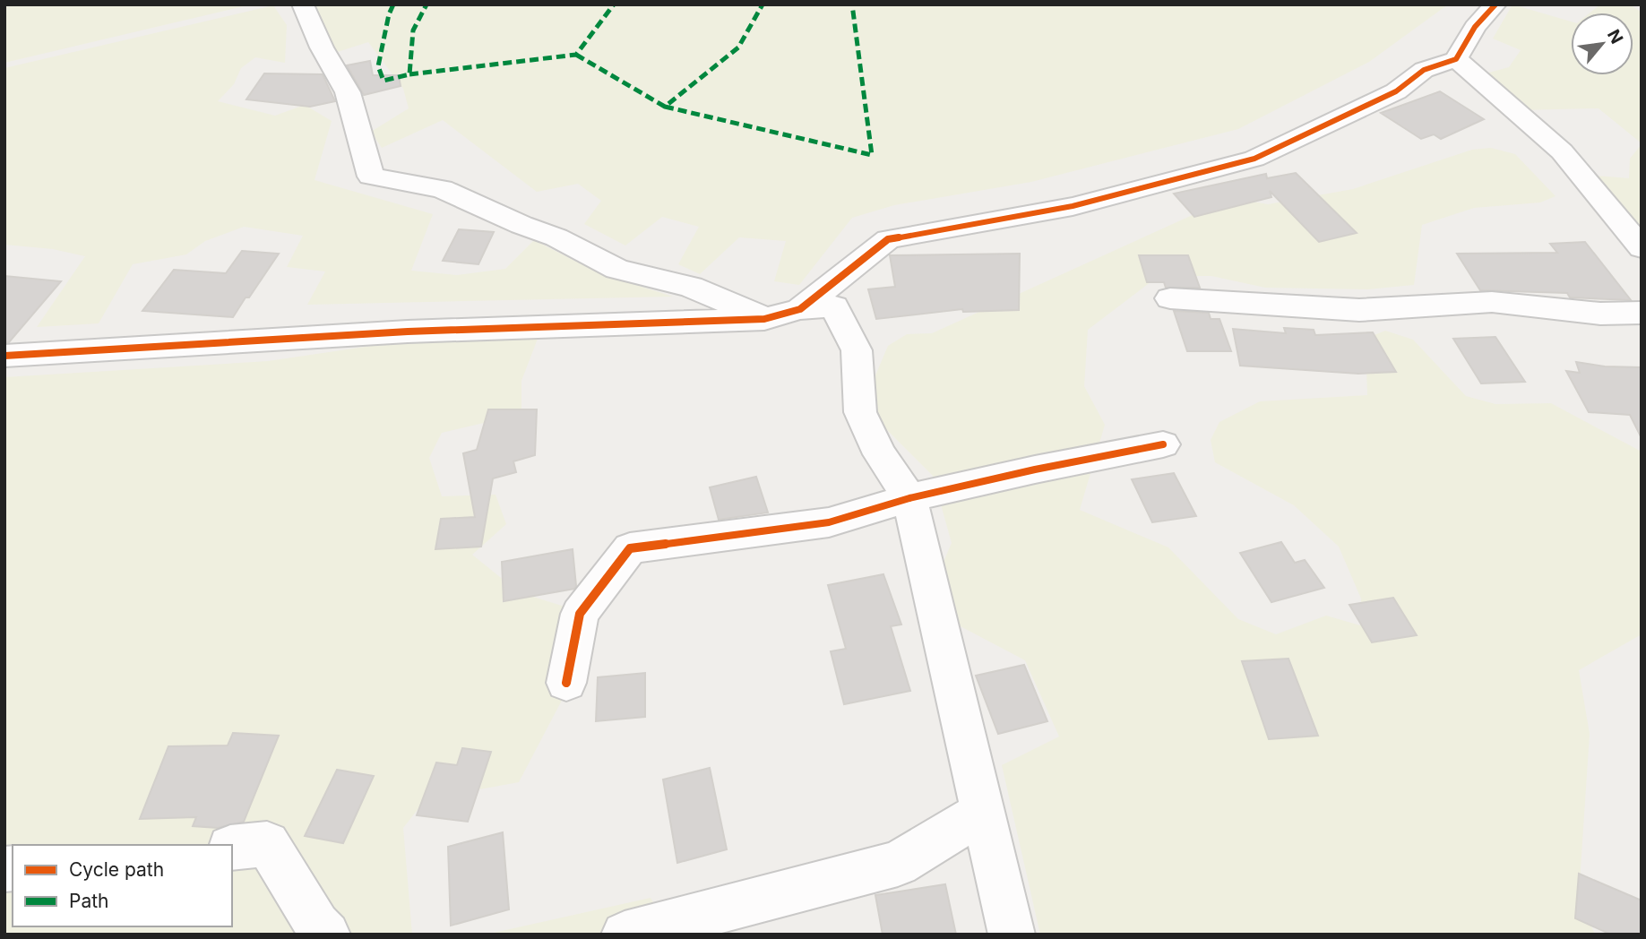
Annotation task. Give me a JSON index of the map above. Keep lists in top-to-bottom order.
{
  "legend": ["Cycle path", "Path"],
  "north": "top right"
}
